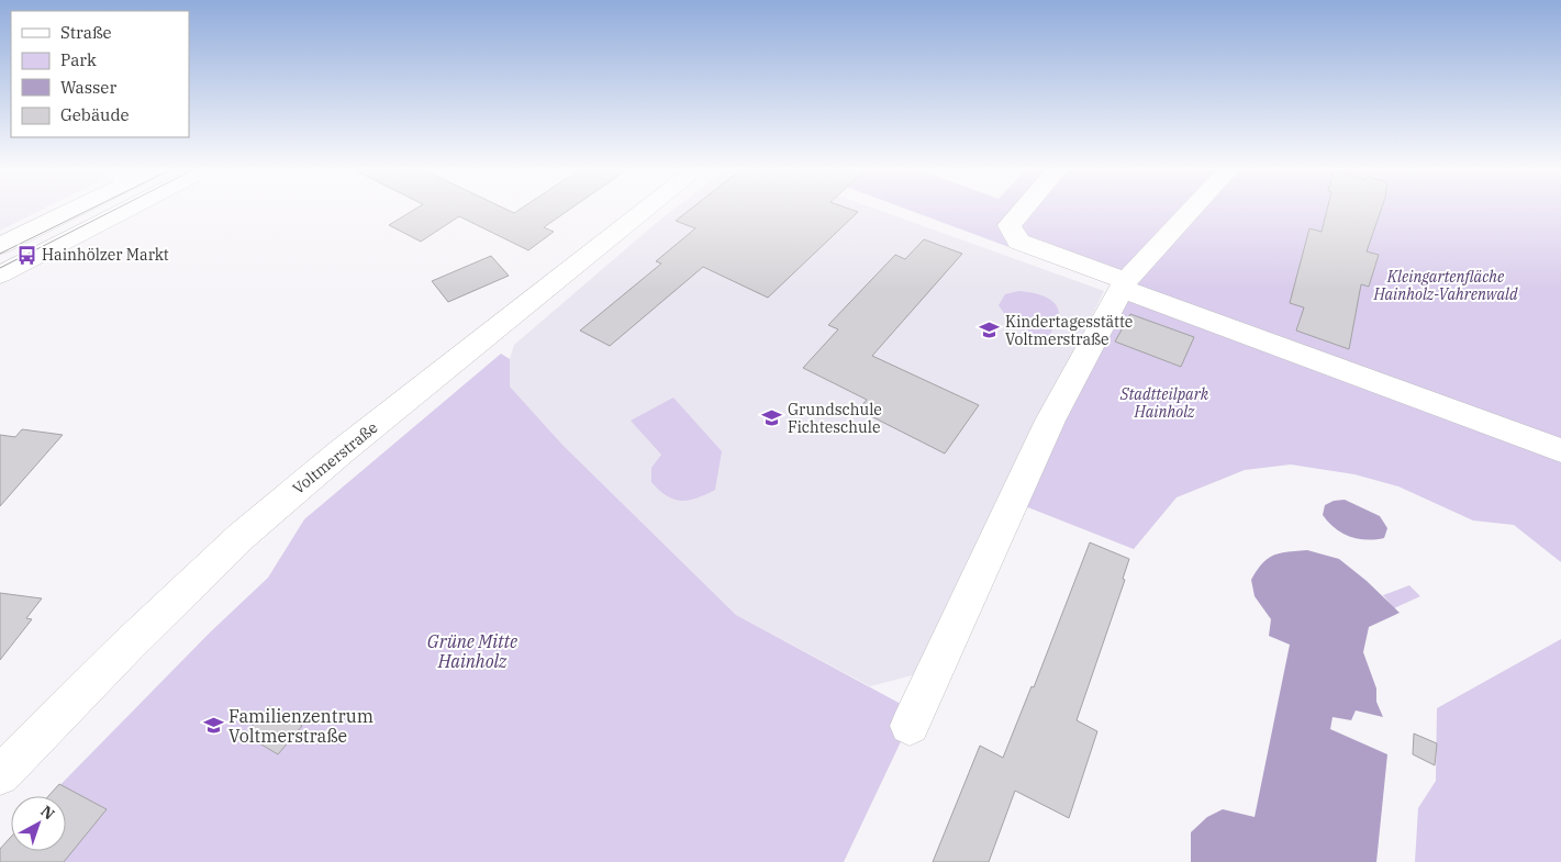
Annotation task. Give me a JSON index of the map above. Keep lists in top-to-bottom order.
{
  "streets": {
    "street": ["Voltmerstraße"]
  },
  "parks": ["Kleingartenfläche Hainholz-Vahrenwald", "Stadtteilpark Hainholz", "Grüne Mitte Hainholz"],
  "places": {
    "bus stop": ["Hainhölzer Markt"],
    "school or university": ["Kindertagesstätte Voltmerstraße", "Grundschule Fichteschule", "Familienzentrum Voltmerstraße"]
  },
  "legend": [
    "Straße",
    "Park",
    "Wasser",
    "Gebäude"
  ],
  "north": "top right"
}
